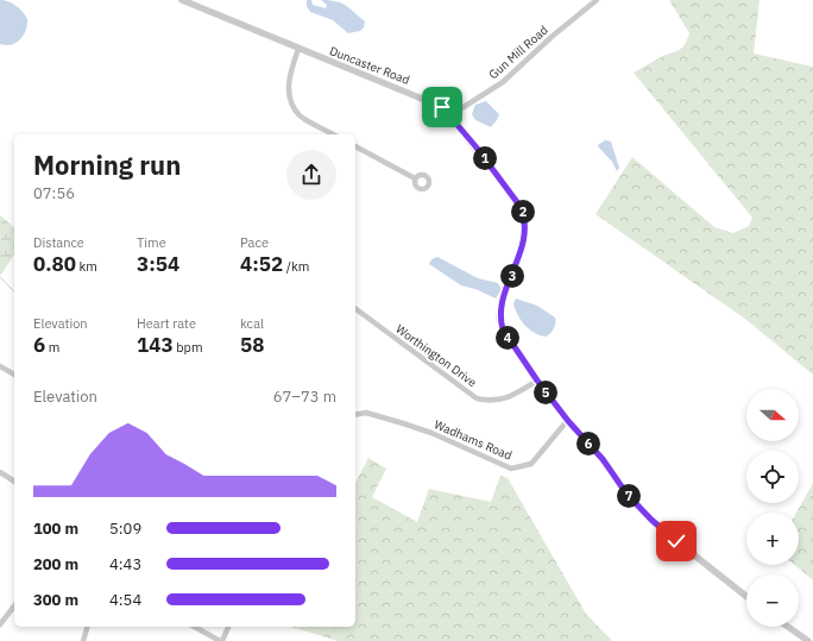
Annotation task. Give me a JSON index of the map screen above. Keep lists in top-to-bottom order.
{
  "streets": {
    "street": [
      "Gun Mill Road",
      "Duncaster Road",
      "Worthington Drive",
      "Wadhams Road"
    ]
  },
  "crossings": [
    ["Gun Mill Road", "Duncaster Road"],
    ["Duncaster Road", "Worthington Drive"],
    ["Duncaster Road", "Wadhams Road"]
  ],
  "north": "right",
  "page": {
    "heading": ["Morning run", "07:56"],
    "pins": [
      "1",
      "2",
      "3",
      "4",
      "5",
      "6",
      "7"
    ],
    "stats": [
      ["Distance", "0.80 km"],
      ["Time", "3:54"],
      ["Pace", "4:52 /km"],
      ["Elevation", "6 m"],
      ["Heart rate", "143 bpm"],
      ["kcal", "58"]
    ],
    "chart": ["Elevation", "67–73 m"],
    "map_buttons": ["+", "−"],
    "list": [
      {
        "name": "100 m",
        "note": "5:09"
      },
      {
        "name": "200 m",
        "note": "4:43"
      },
      {
        "name": "300 m",
        "note": "4:54"
      }
    ]
  }
}
